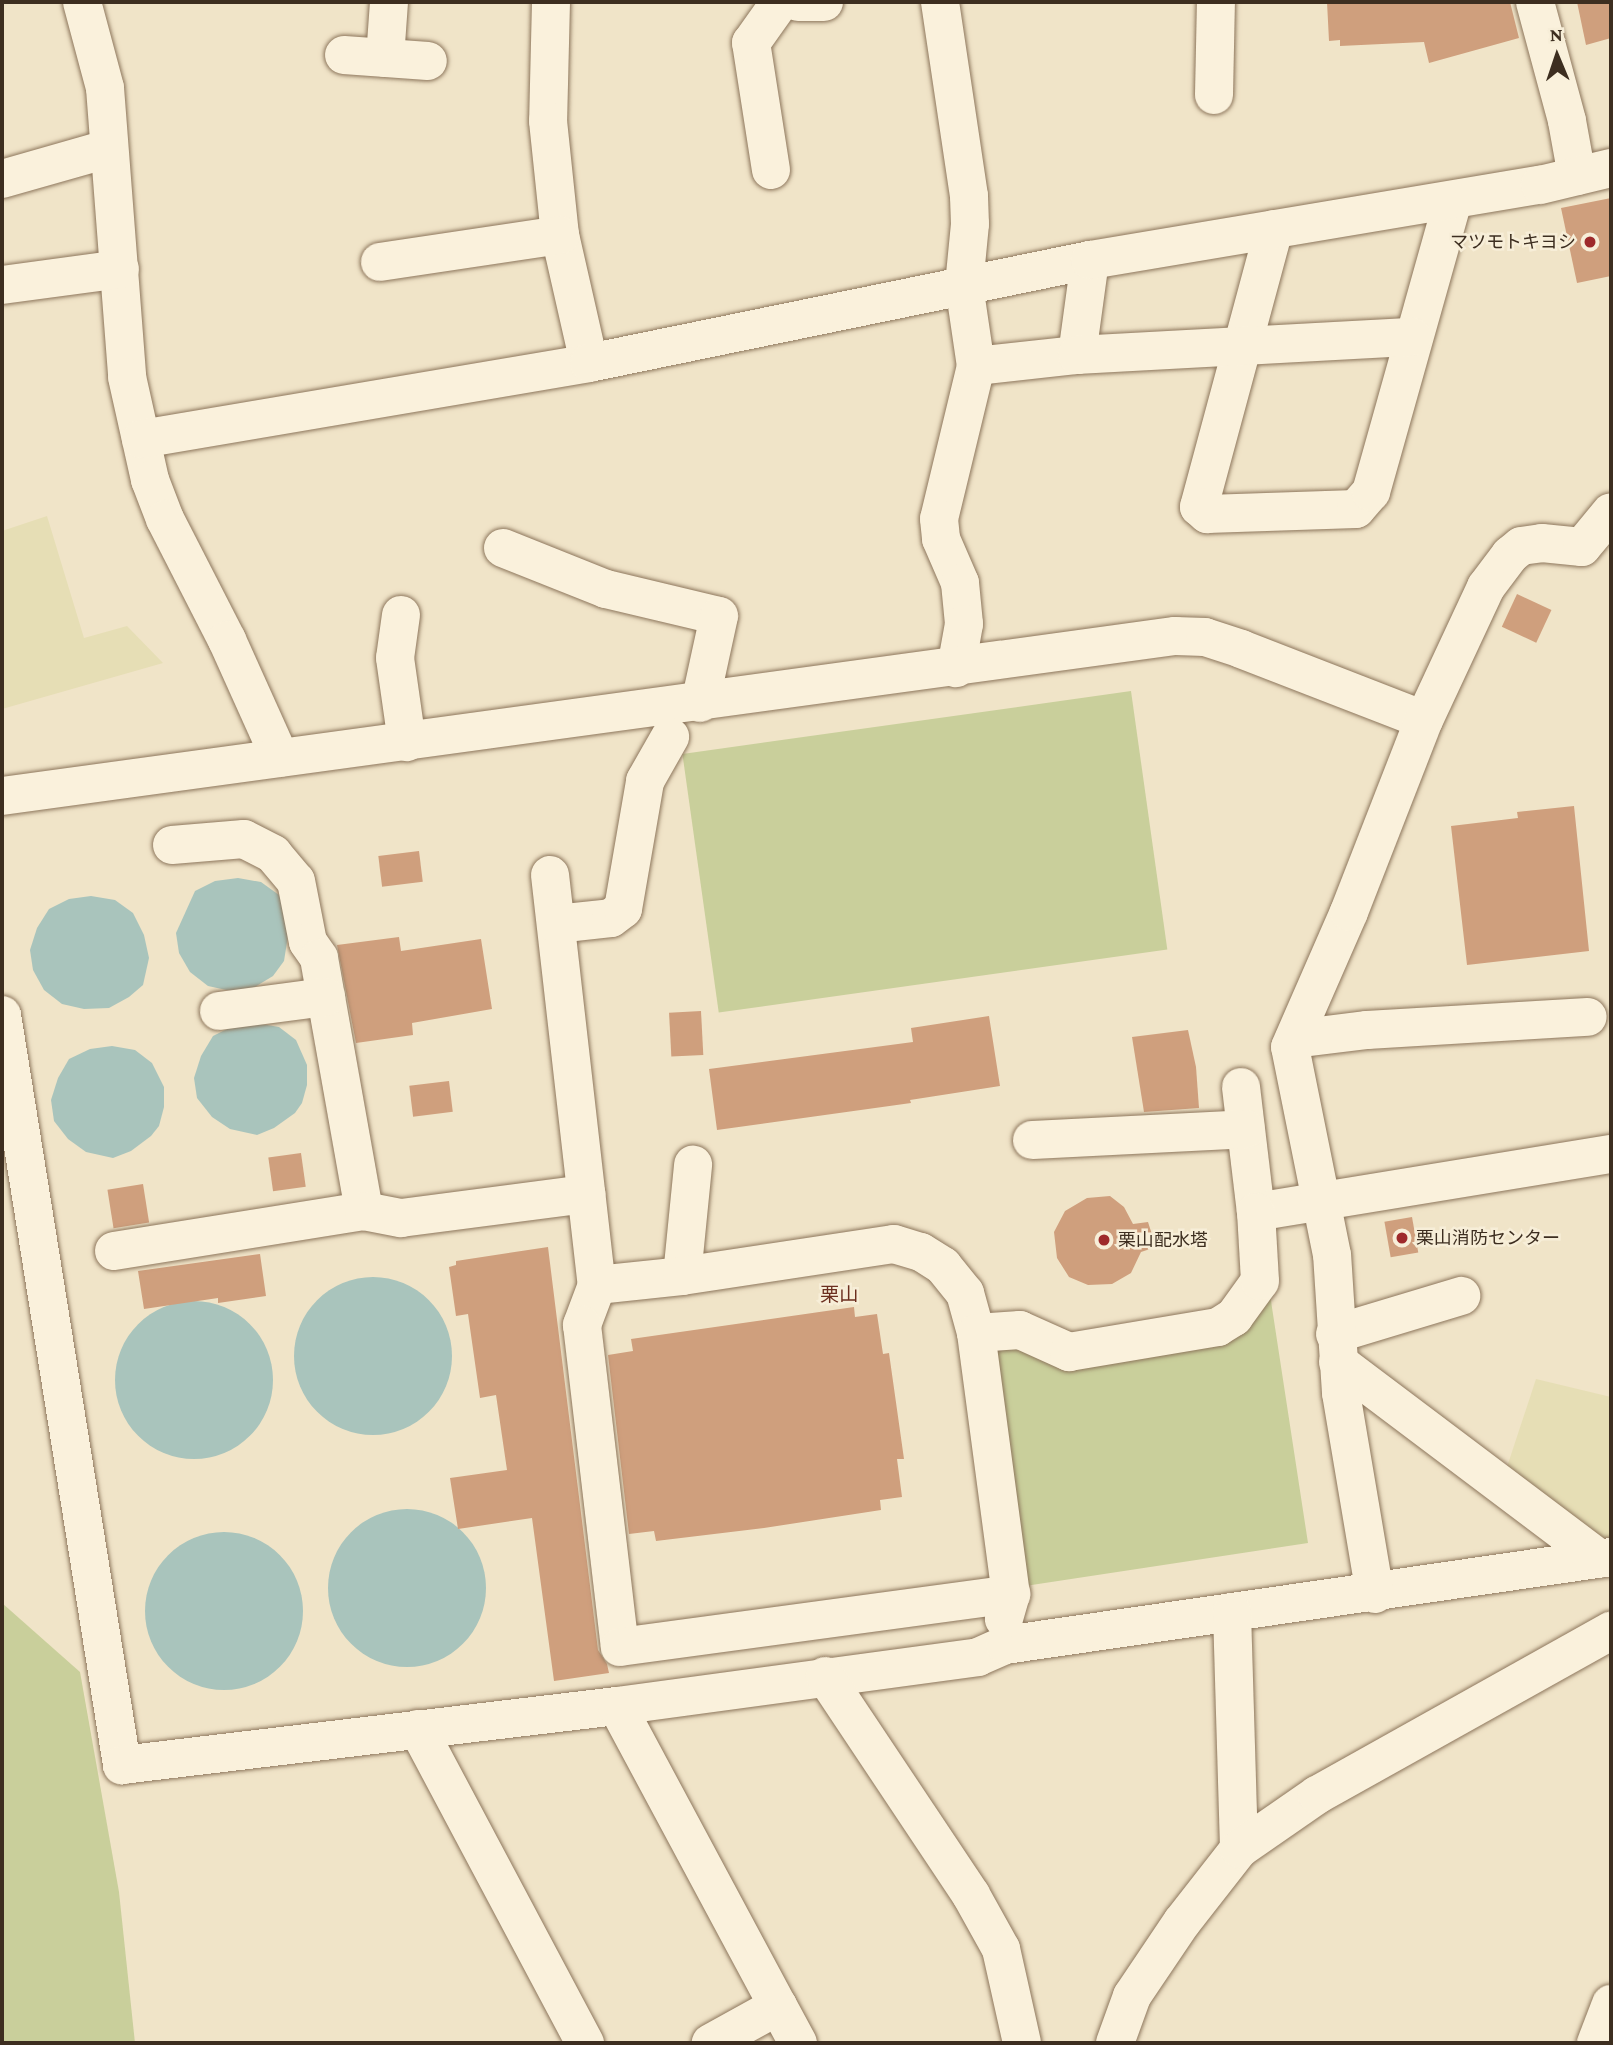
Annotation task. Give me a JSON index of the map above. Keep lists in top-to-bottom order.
{
  "districts": ["栗山"],
  "places": ["マツモトキヨシ", "栗山消防センター", "栗山配水塔"],
  "north": "top"
}
